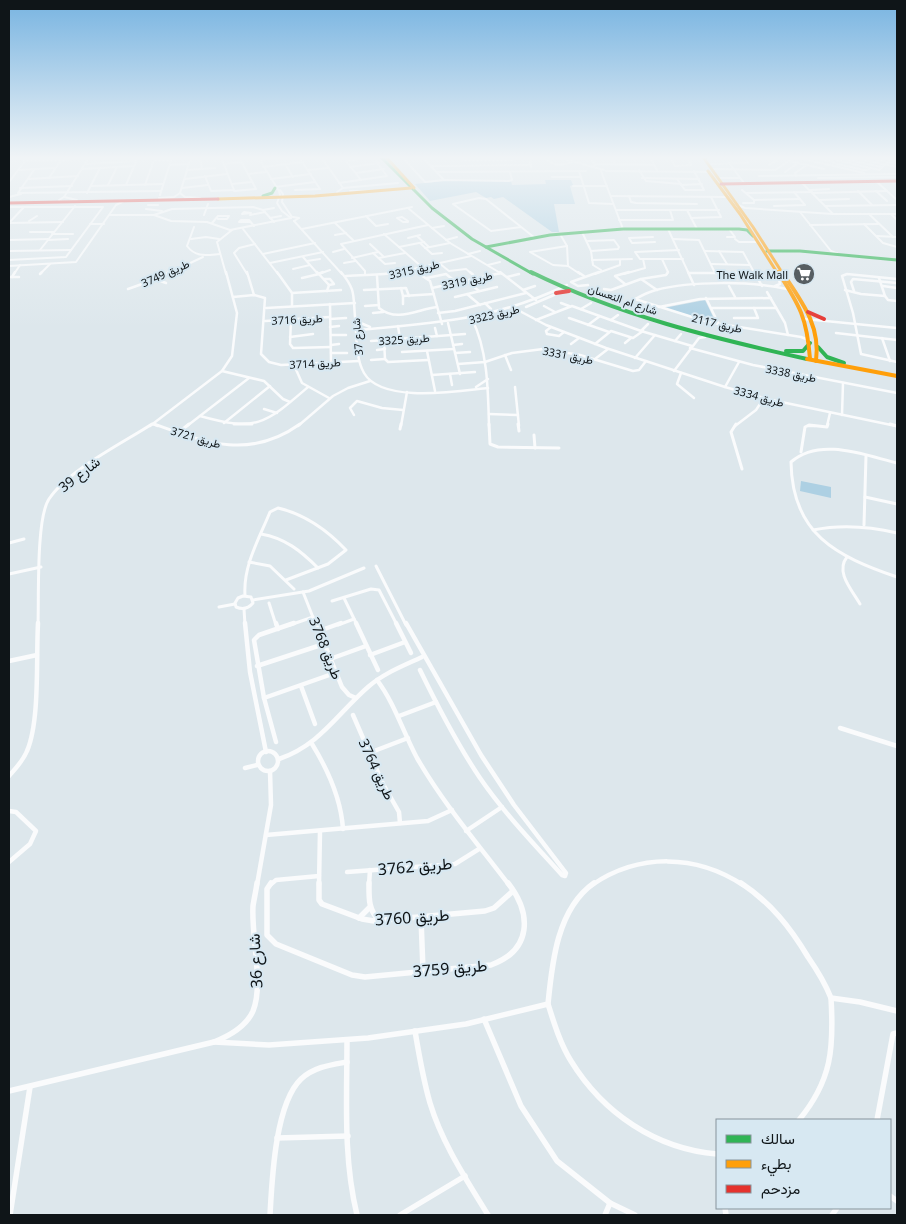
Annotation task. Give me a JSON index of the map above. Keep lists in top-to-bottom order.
{
  "streets": {
    "main road": ["شارع ام النعسان"],
    "street": [
      "طريق 3315",
      "طريق 3749",
      "طريق 3319",
      "طريق 3323",
      "طريق 3716",
      "طريق 2117",
      "شارع 37",
      "طريق 3325",
      "طريق 3331",
      "طريق 3714",
      "طريق 3338",
      "طريق 3334",
      "طريق 3721",
      "شارع 39",
      "طريق 3768",
      "طريق 3764",
      "طريق 3762",
      "طريق 3760",
      "شارع 36",
      "طريق 3759"
    ]
  },
  "crossings": [
    ["طريق 3315", "شارع 37"],
    ["طريق 3749", "شارع 39"],
    ["شارع ام النعسان", "طريق 3323"],
    ["طريق 3323", "شارع 37"],
    ["طريق 3323", "طريق 3325"],
    ["طريق 3323", "طريق 3334"],
    ["طريق 3716", "طريق 3714"],
    ["شارع 37", "طريق 3714"],
    ["شارع 37", "طريق 3721"],
    ["طريق 3331", "طريق 3334"],
    ["طريق 3721", "شارع 39"],
    ["طريق 3762", "طريق 3759"],
    ["طريق 3760", "طريق 3759"]
  ],
  "places": {
    "supermarket": ["The Walk Mall"]
  },
  "legend": ["سالك", "بطيء", "مزدحم"]
}
